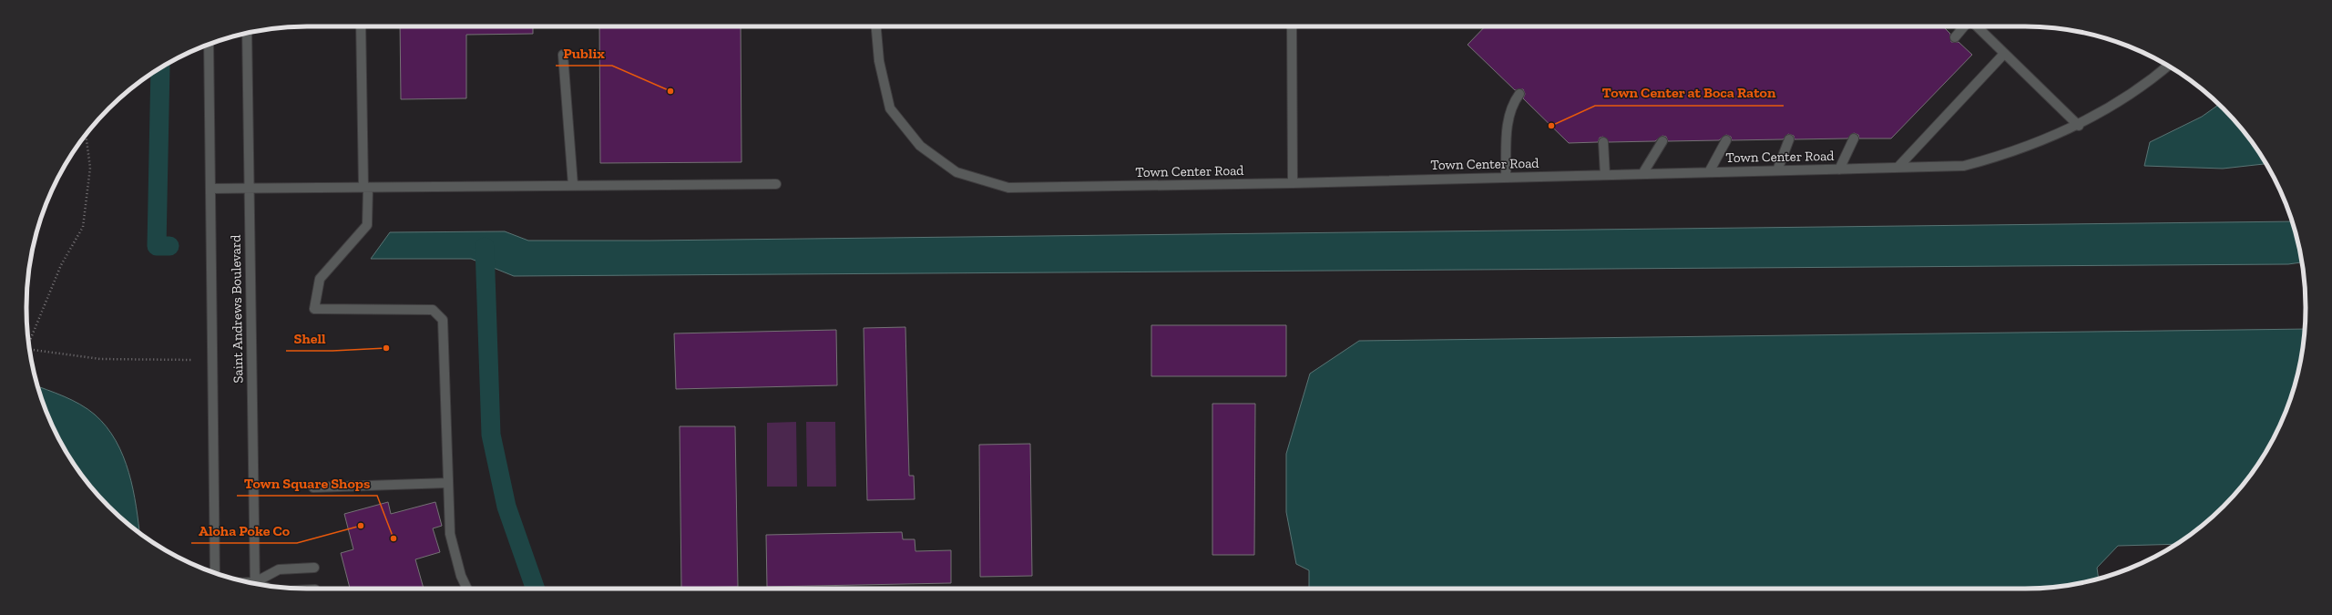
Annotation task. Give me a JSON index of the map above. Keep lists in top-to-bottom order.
{
  "streets": {
    "street": ["Town Center Road", "Saint Andrews Boulevard"]
  },
  "places": [
    "Publix",
    "Town Center at Boca Raton",
    "Shell",
    "Aloha Poke Co",
    "Town Square Shops"
  ]
}
